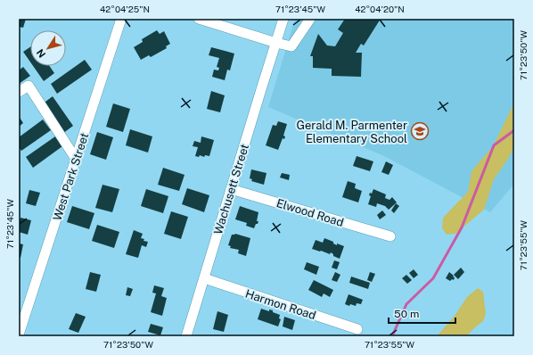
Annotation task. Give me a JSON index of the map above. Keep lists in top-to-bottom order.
{
  "streets": {
    "street": [
      "West Park Street",
      "Wachusett Street",
      "Elwood Road",
      "Harmon Road"
    ]
  },
  "crossings": [
    ["Wachusett Street", "Elwood Road"],
    ["Wachusett Street", "Harmon Road"]
  ],
  "places": {
    "school or university": ["Gerald M. Parmenter Elementary School"]
  },
  "scale_bar": "50 m",
  "north": "bottom left",
  "coordinates": [
    "42°04'25\"N",
    "71°23'45\"W",
    "42°04'20\"N",
    "71°23'50\"W",
    "71°23'55\"W"
  ]
}
